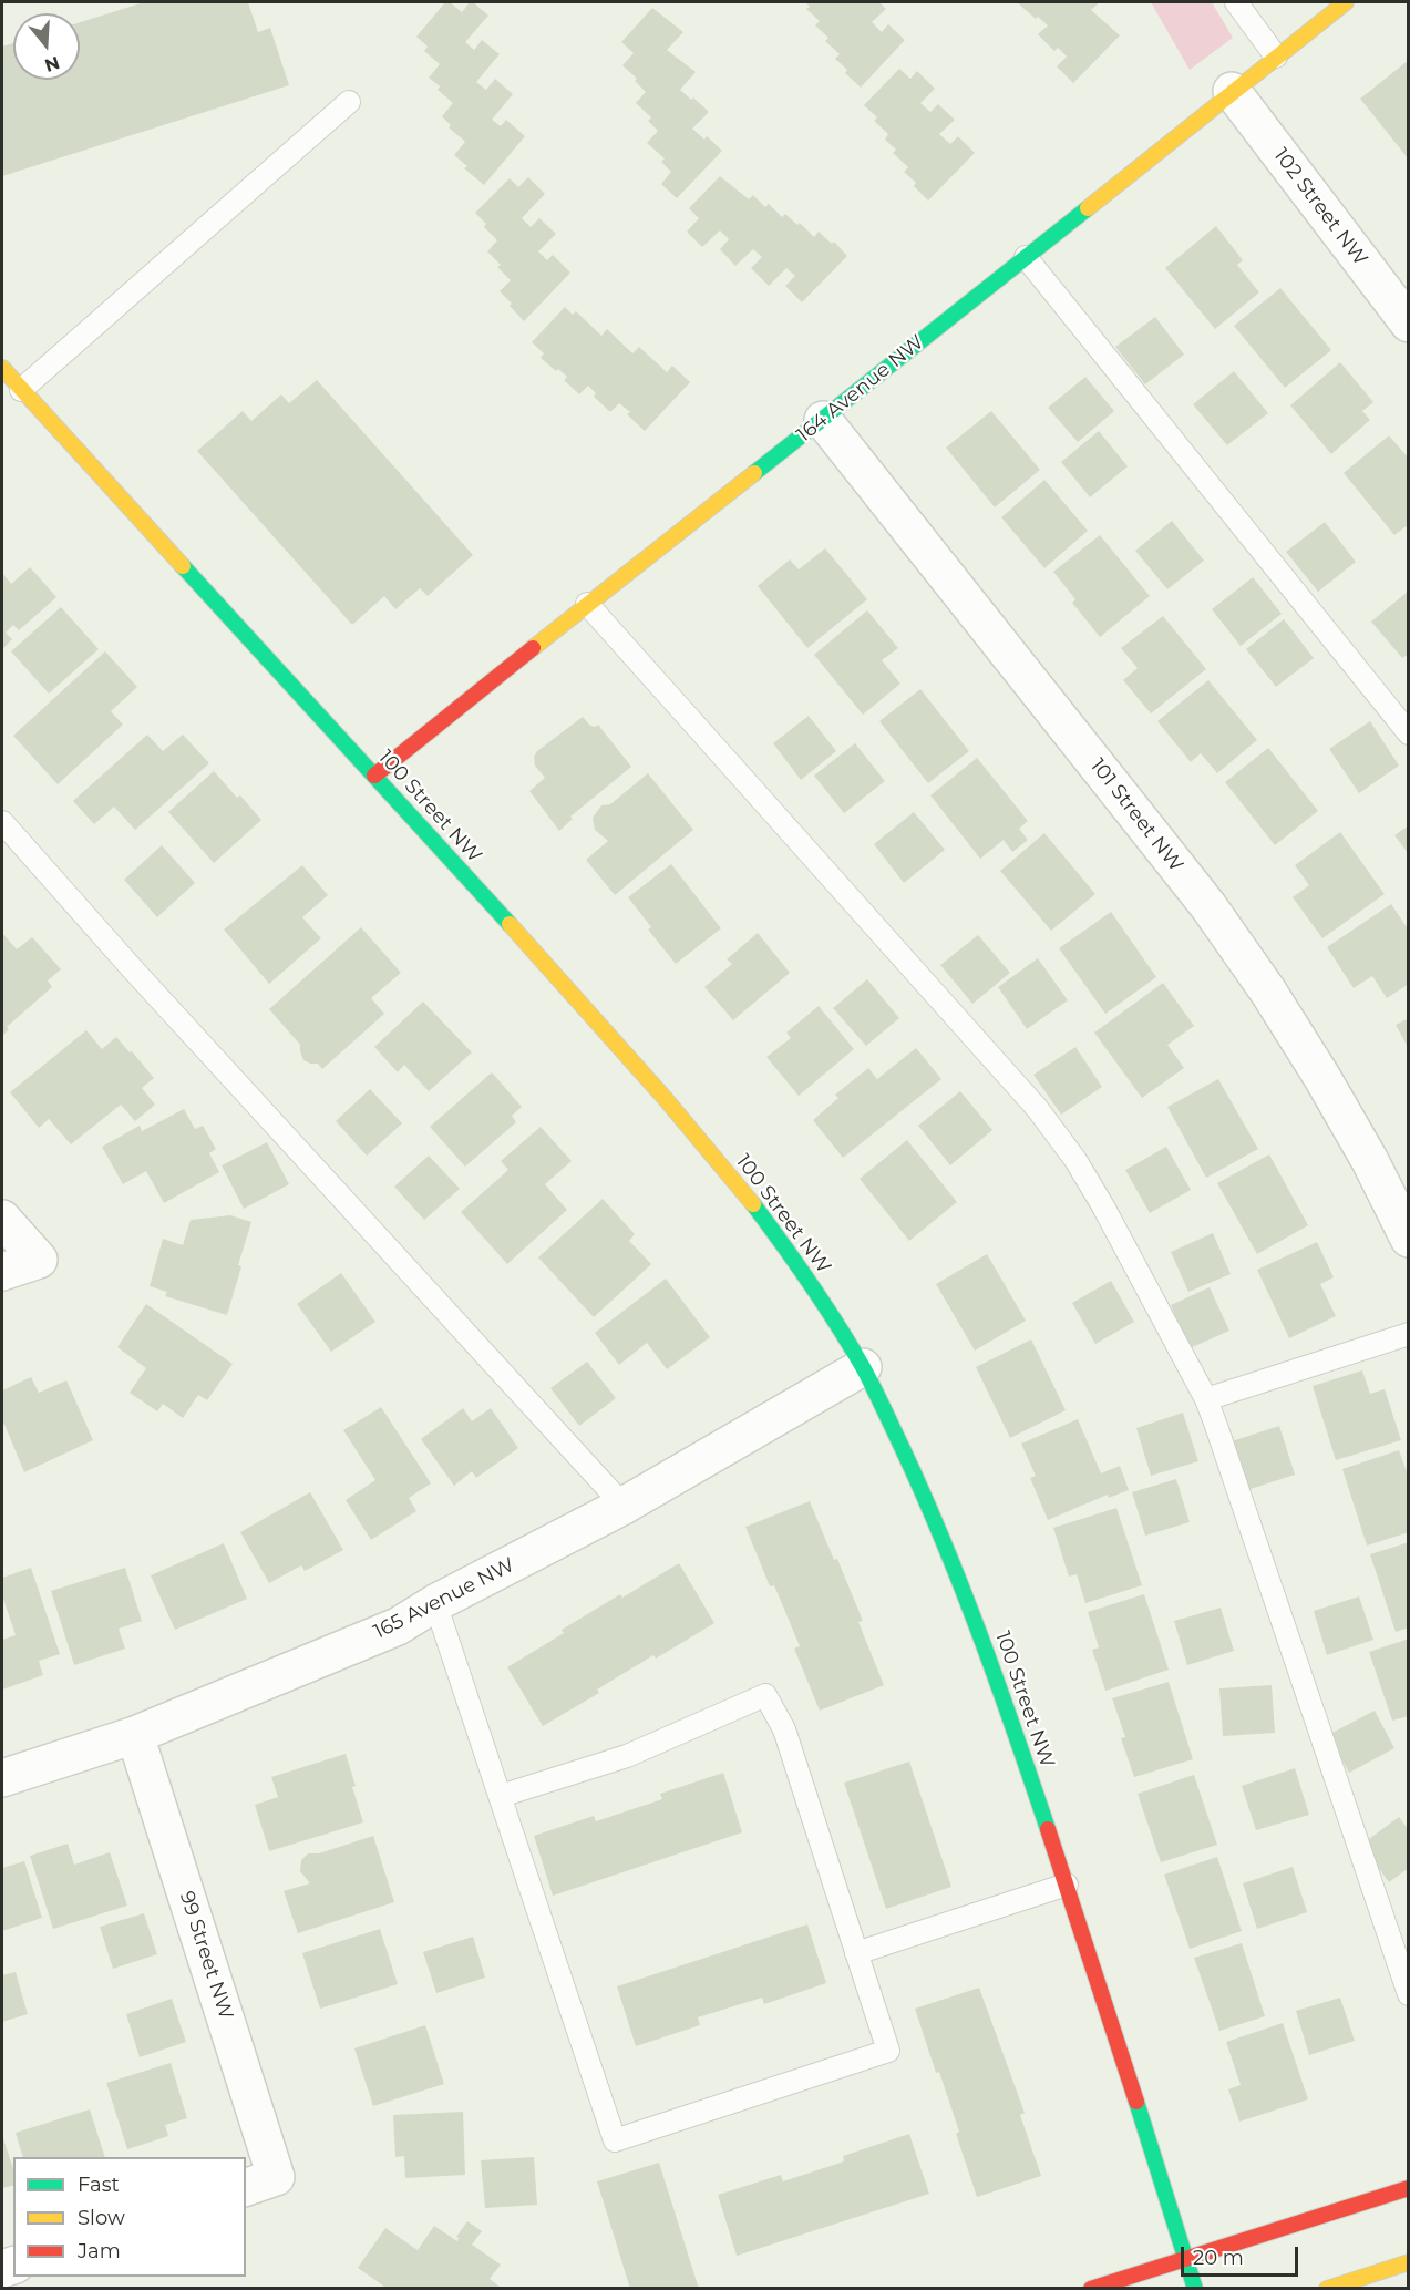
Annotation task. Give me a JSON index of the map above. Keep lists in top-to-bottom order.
{
  "streets": {
    "street": [
      "102 Street NW",
      "164 Avenue NW",
      "100 Street NW",
      "101 Street NW",
      "165 Avenue NW",
      "99 Street NW"
    ]
  },
  "crossings": [
    ["102 Street NW", "164 Avenue NW"],
    ["164 Avenue NW", "100 Street NW"],
    ["164 Avenue NW", "101 Street NW"],
    ["100 Street NW", "165 Avenue NW"],
    ["165 Avenue NW", "99 Street NW"]
  ],
  "legend": ["Fast", "Slow", "Jam"],
  "scale_bar": "20 m",
  "north": "bottom"
}
